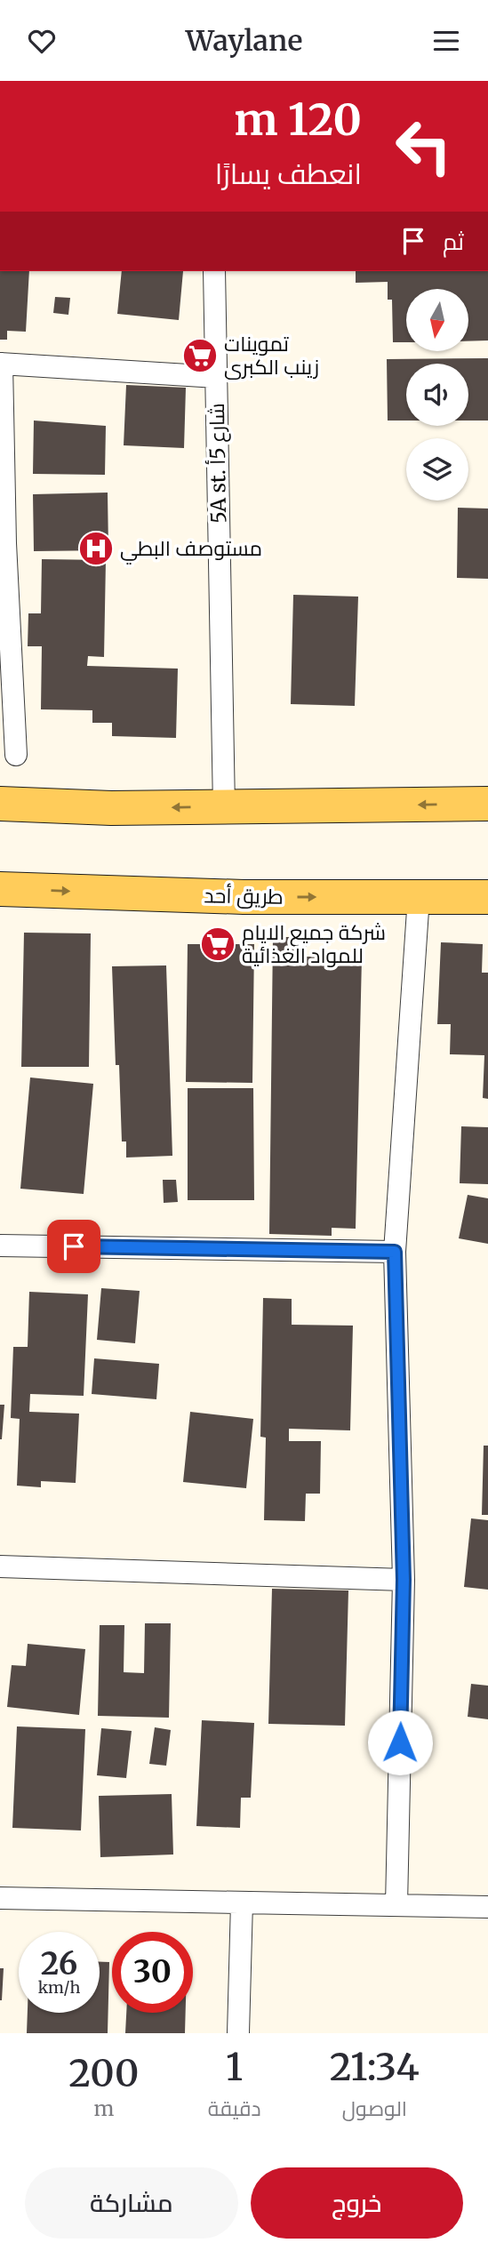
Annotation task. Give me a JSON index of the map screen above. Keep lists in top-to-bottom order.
{
  "streets": {
    "main road": ["طريق أحد"],
    "street": ["5A st. شارع 5أ"]
  },
  "places": {
    "supermarket": ["تموينات زينب الكبرى", "شركة جميع الايام للمواد الغذائية"],
    "hospital": ["مستوصف البطي"]
  },
  "north": "bottom",
  "page": {
    "header": "Waylane",
    "turn": ["120 m", "انعطف يسارًا"],
    "then": "ثم",
    "speed": "26 km/h",
    "limit": "30",
    "eta": [
      "21:34",
      "الوصول",
      "1",
      "دقيقة",
      "200",
      "m"
    ],
    "buttons": ["خروج", "مشاركة"]
  }
}
